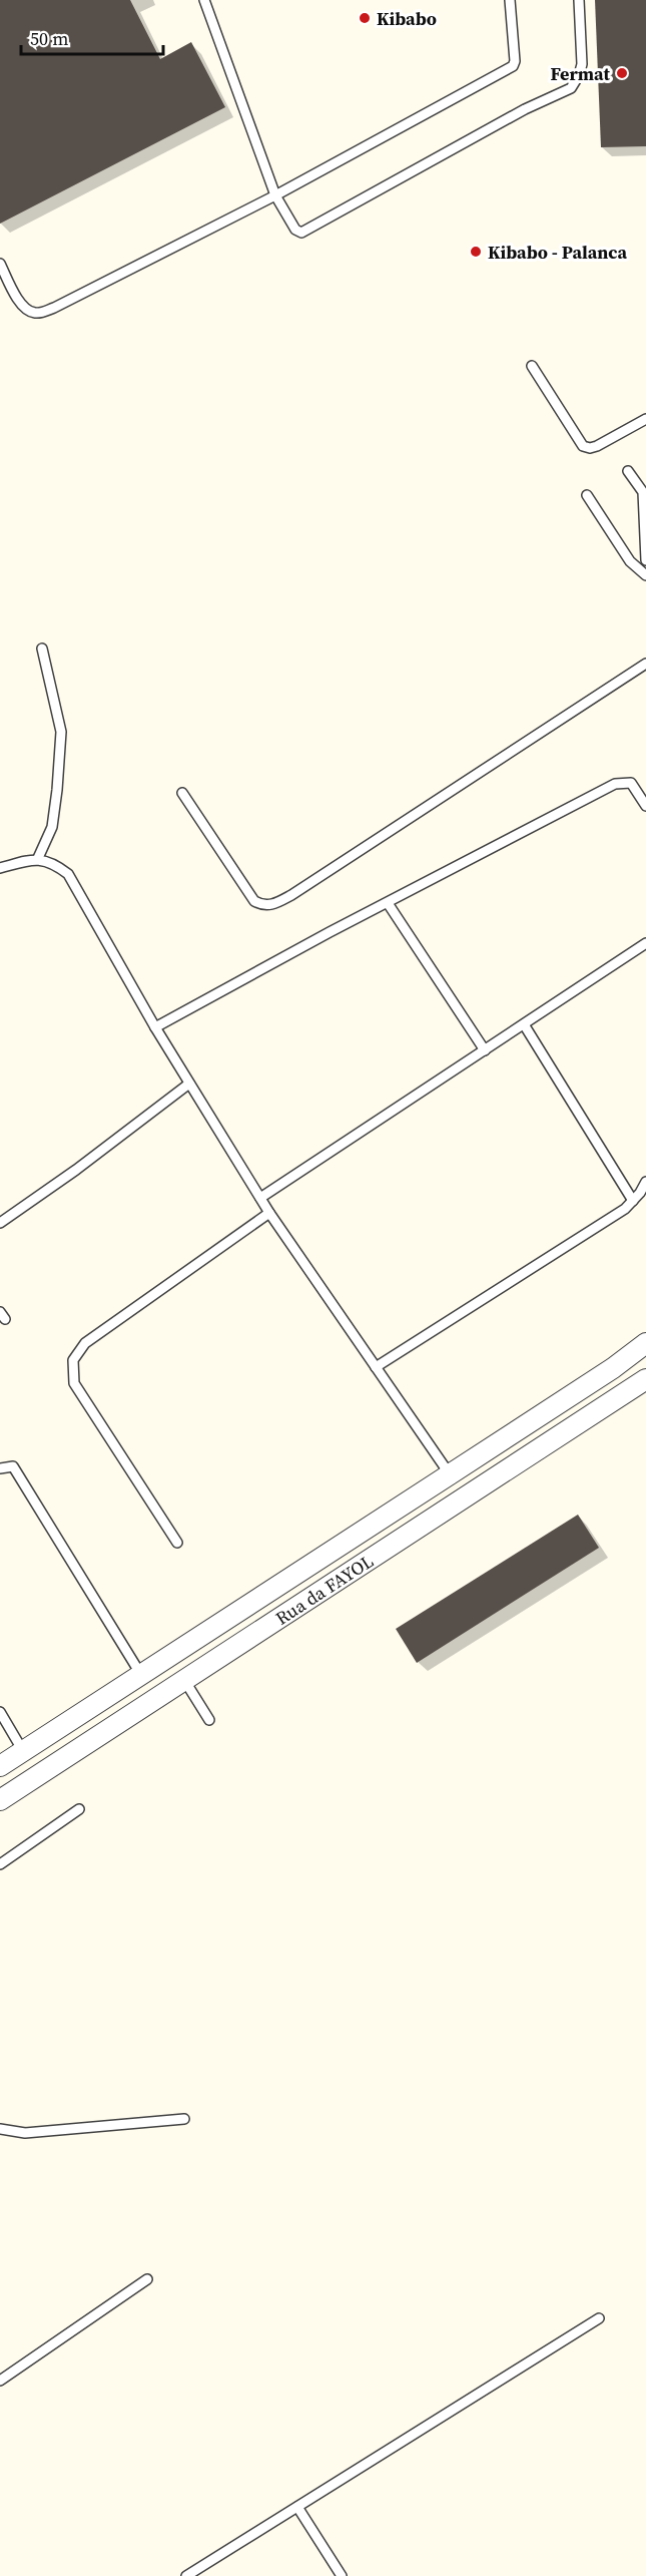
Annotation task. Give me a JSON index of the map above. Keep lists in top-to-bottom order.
{
  "streets": {
    "street": ["Rua da FAYOL"]
  },
  "places": ["Kibabo", "Fermat", "Kibabo - Palanca"],
  "scale_bar": "50 m"
}
